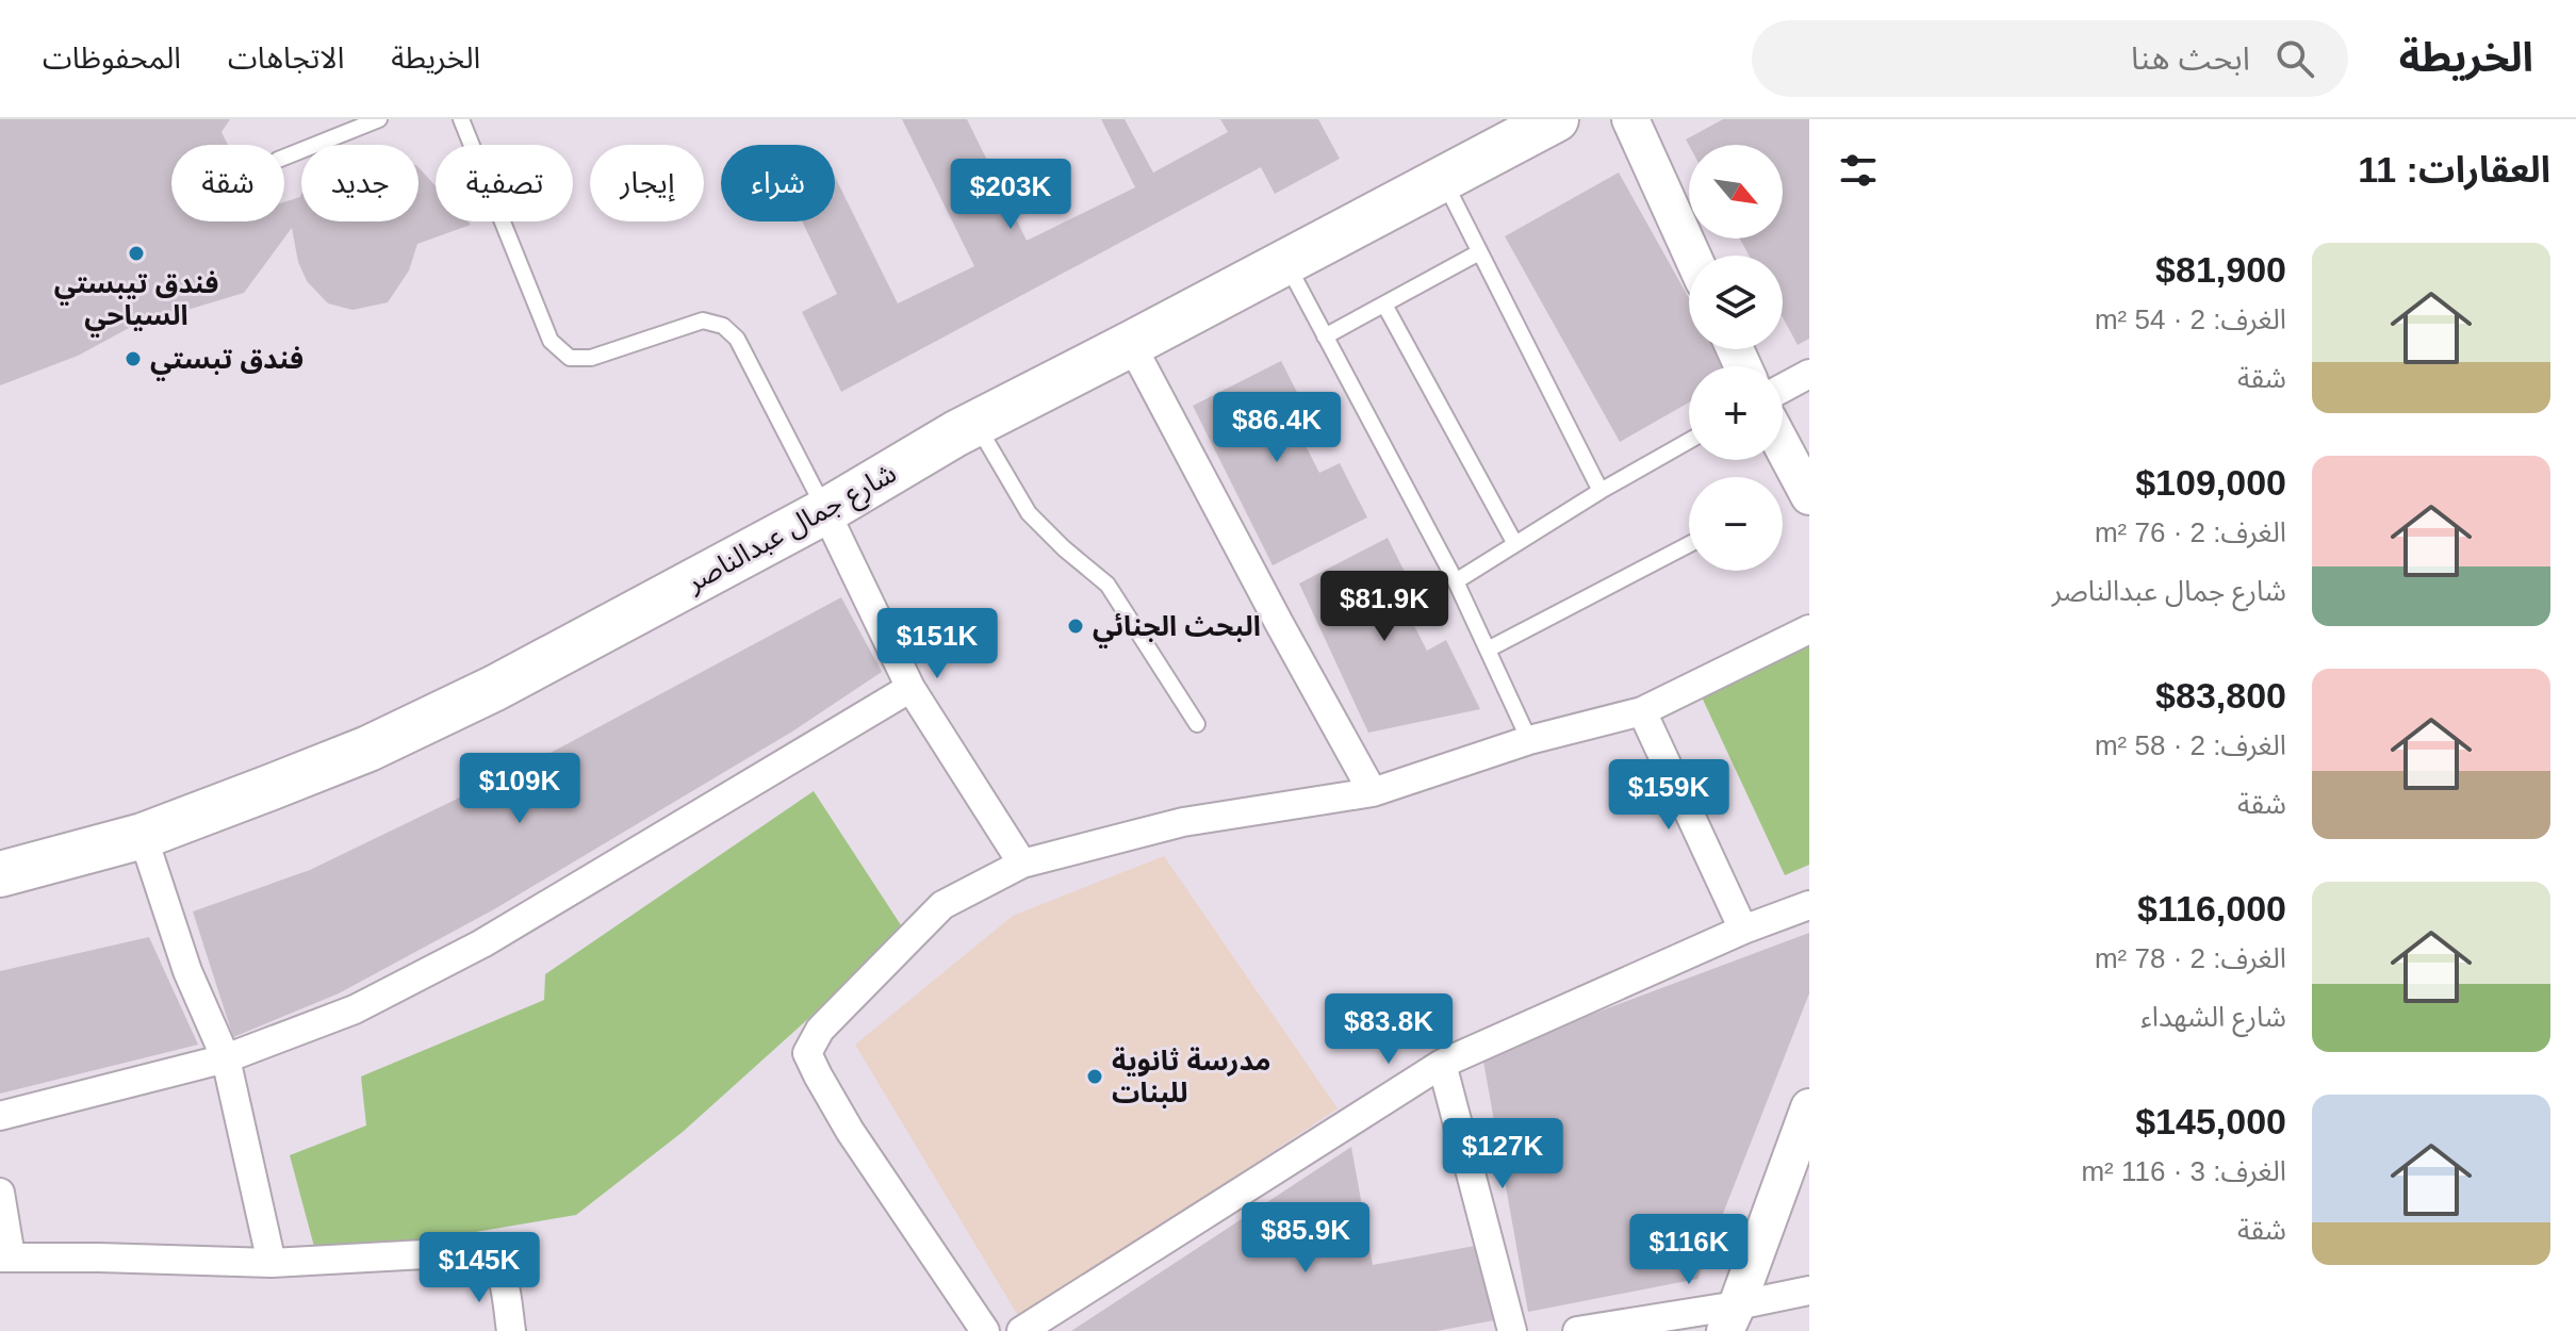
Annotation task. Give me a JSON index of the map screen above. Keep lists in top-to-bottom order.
{
  "streets": {
    "main road": ["شارع جمال عبدالناصر"]
  },
  "places": [
    "فندق تيبستي السياحي",
    "فندق تبستي",
    "البحث الجنائي",
    "مدرسة ثانوية للبنات"
  ],
  "north": "bottom right",
  "page": {
    "header": "الخريطة",
    "search": "ابحث هنا",
    "nav": ["الخريطة", "الاتجاهات", "المحفوظات"],
    "heading": "العقارات: 11",
    "map_buttons": ["+", "−"],
    "chip": [
      "شراء",
      "إيجار",
      "تصفية",
      "جديد",
      "شقة"
    ],
    "price": [
      "$203K",
      "$86.4K",
      "$81.9K",
      "$151K",
      "$109K",
      "$159K",
      "$83.8K",
      "$127K",
      "$85.9K",
      "$116K",
      "$145K"
    ],
    "list": [
      {
        "name": "$81,900",
        "note": "الغرف: 2 · 54 m² · شقة"
      },
      {
        "name": "$109,000",
        "note": "الغرف: 2 · 76 m² · شارع جمال عبدالناصر"
      },
      {
        "name": "$83,800",
        "note": "الغرف: 2 · 58 m² · شقة"
      },
      {
        "name": "$116,000",
        "note": "الغرف: 2 · 78 m² · شارع الشهداء"
      },
      {
        "name": "$145,000",
        "note": "الغرف: 3 · 116 m² · شقة"
      }
    ]
  }
}
